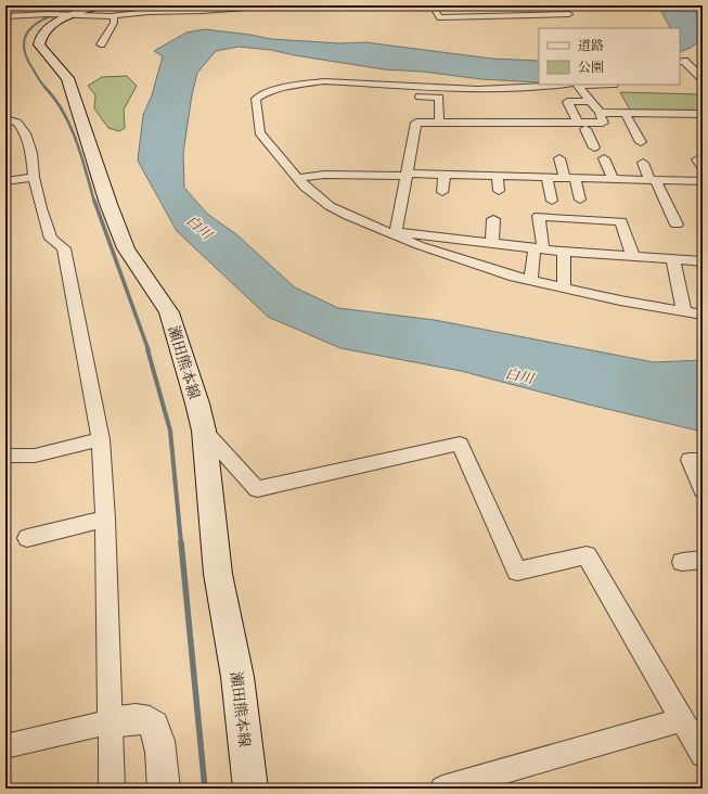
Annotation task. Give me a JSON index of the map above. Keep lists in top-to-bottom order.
{
  "streets": {
    "main road": ["瀬田熊本線"]
  },
  "water": ["白川"],
  "legend": ["道路", "公園"]
}
